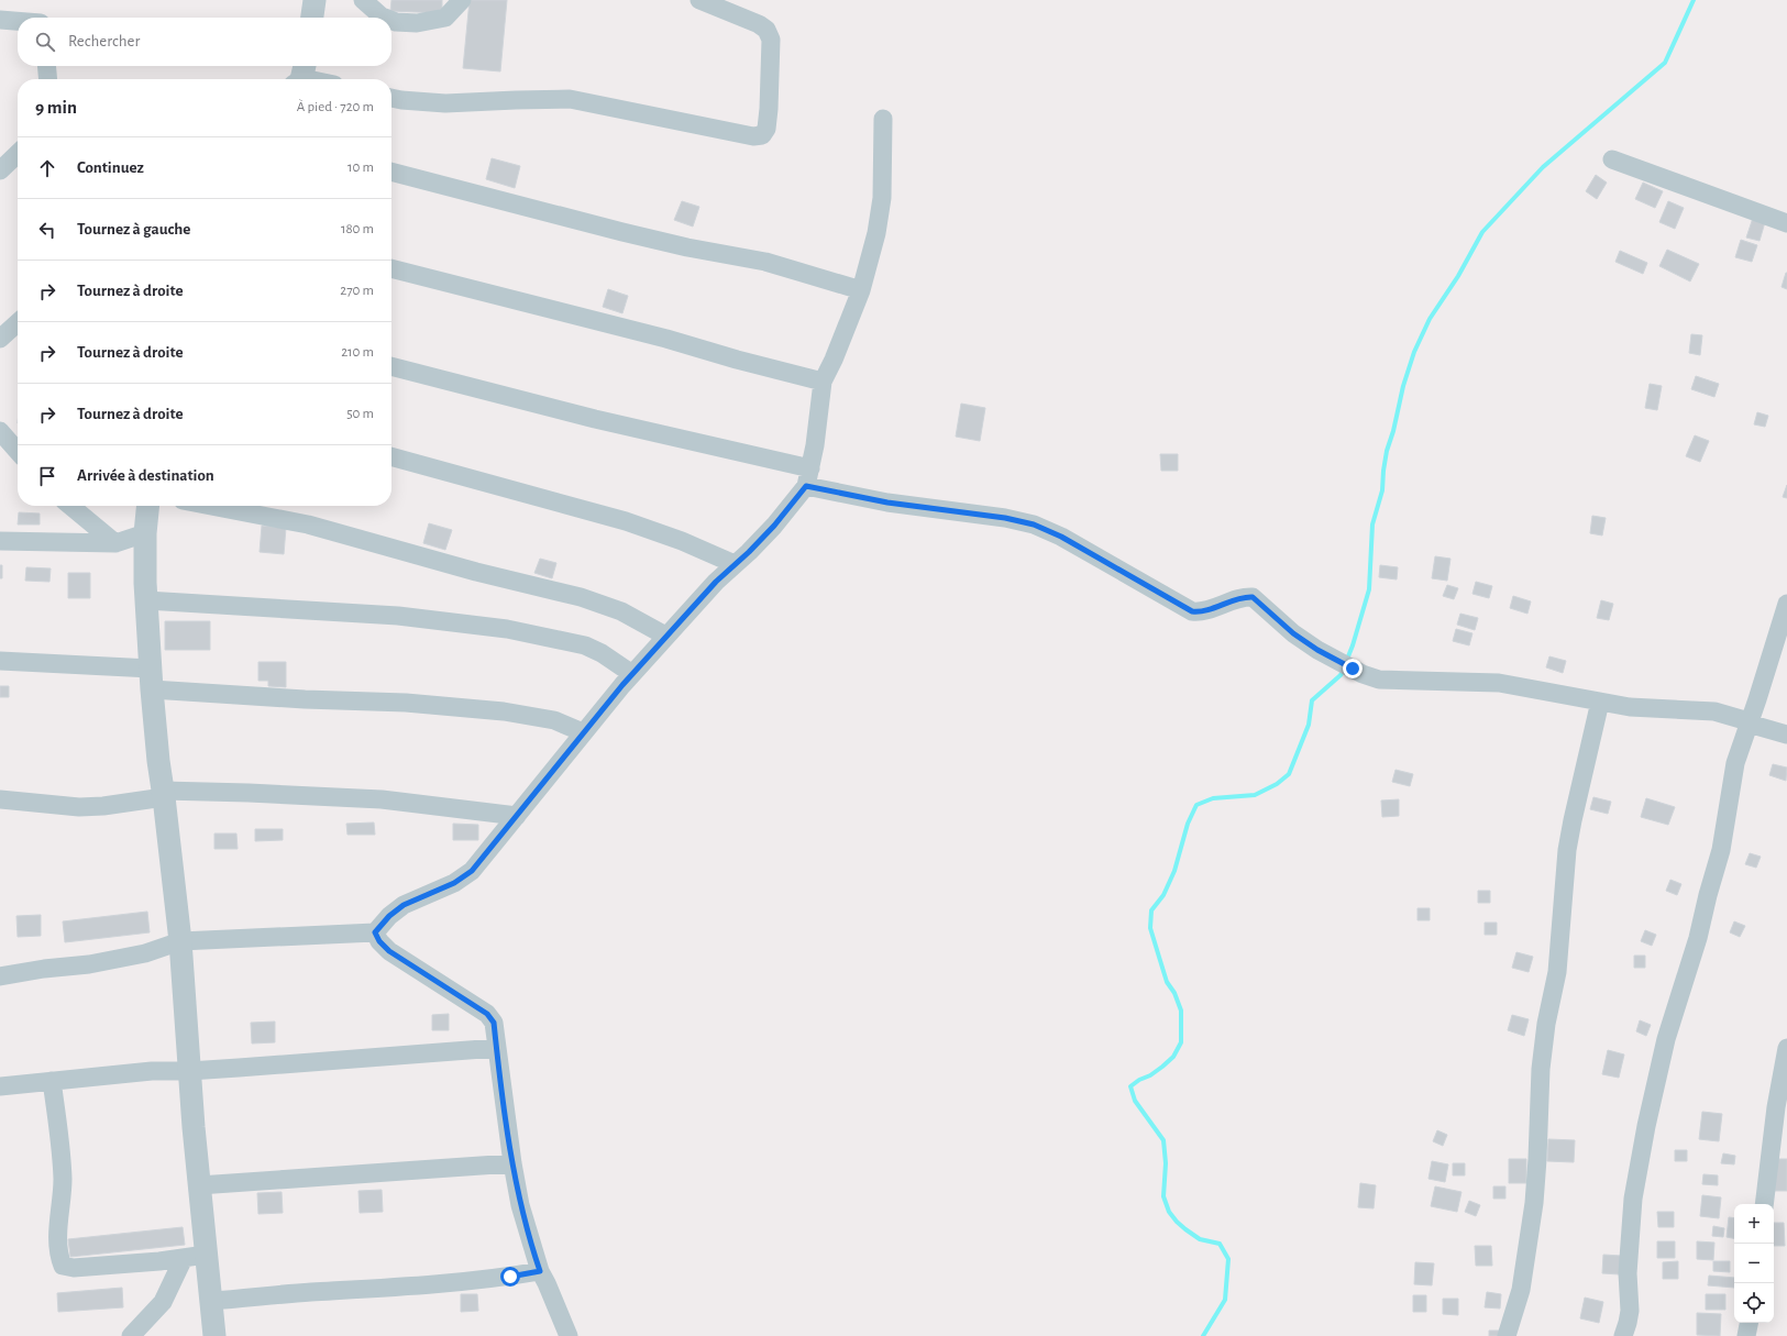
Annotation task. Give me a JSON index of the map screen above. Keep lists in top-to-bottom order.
{
  "page": {
    "search": "Rechercher",
    "heading": ["9 min", "À pied · 720 m"],
    "list": [
      ["Continuez", "10 m"],
      ["Tournez à gauche", "180 m"],
      ["Tournez à droite", "270 m"],
      ["Tournez à droite", "210 m"],
      ["Tournez à droite", "50 m"],
      "Arrivée à destination"
    ],
    "map_buttons": ["+", "−"]
  }
}
